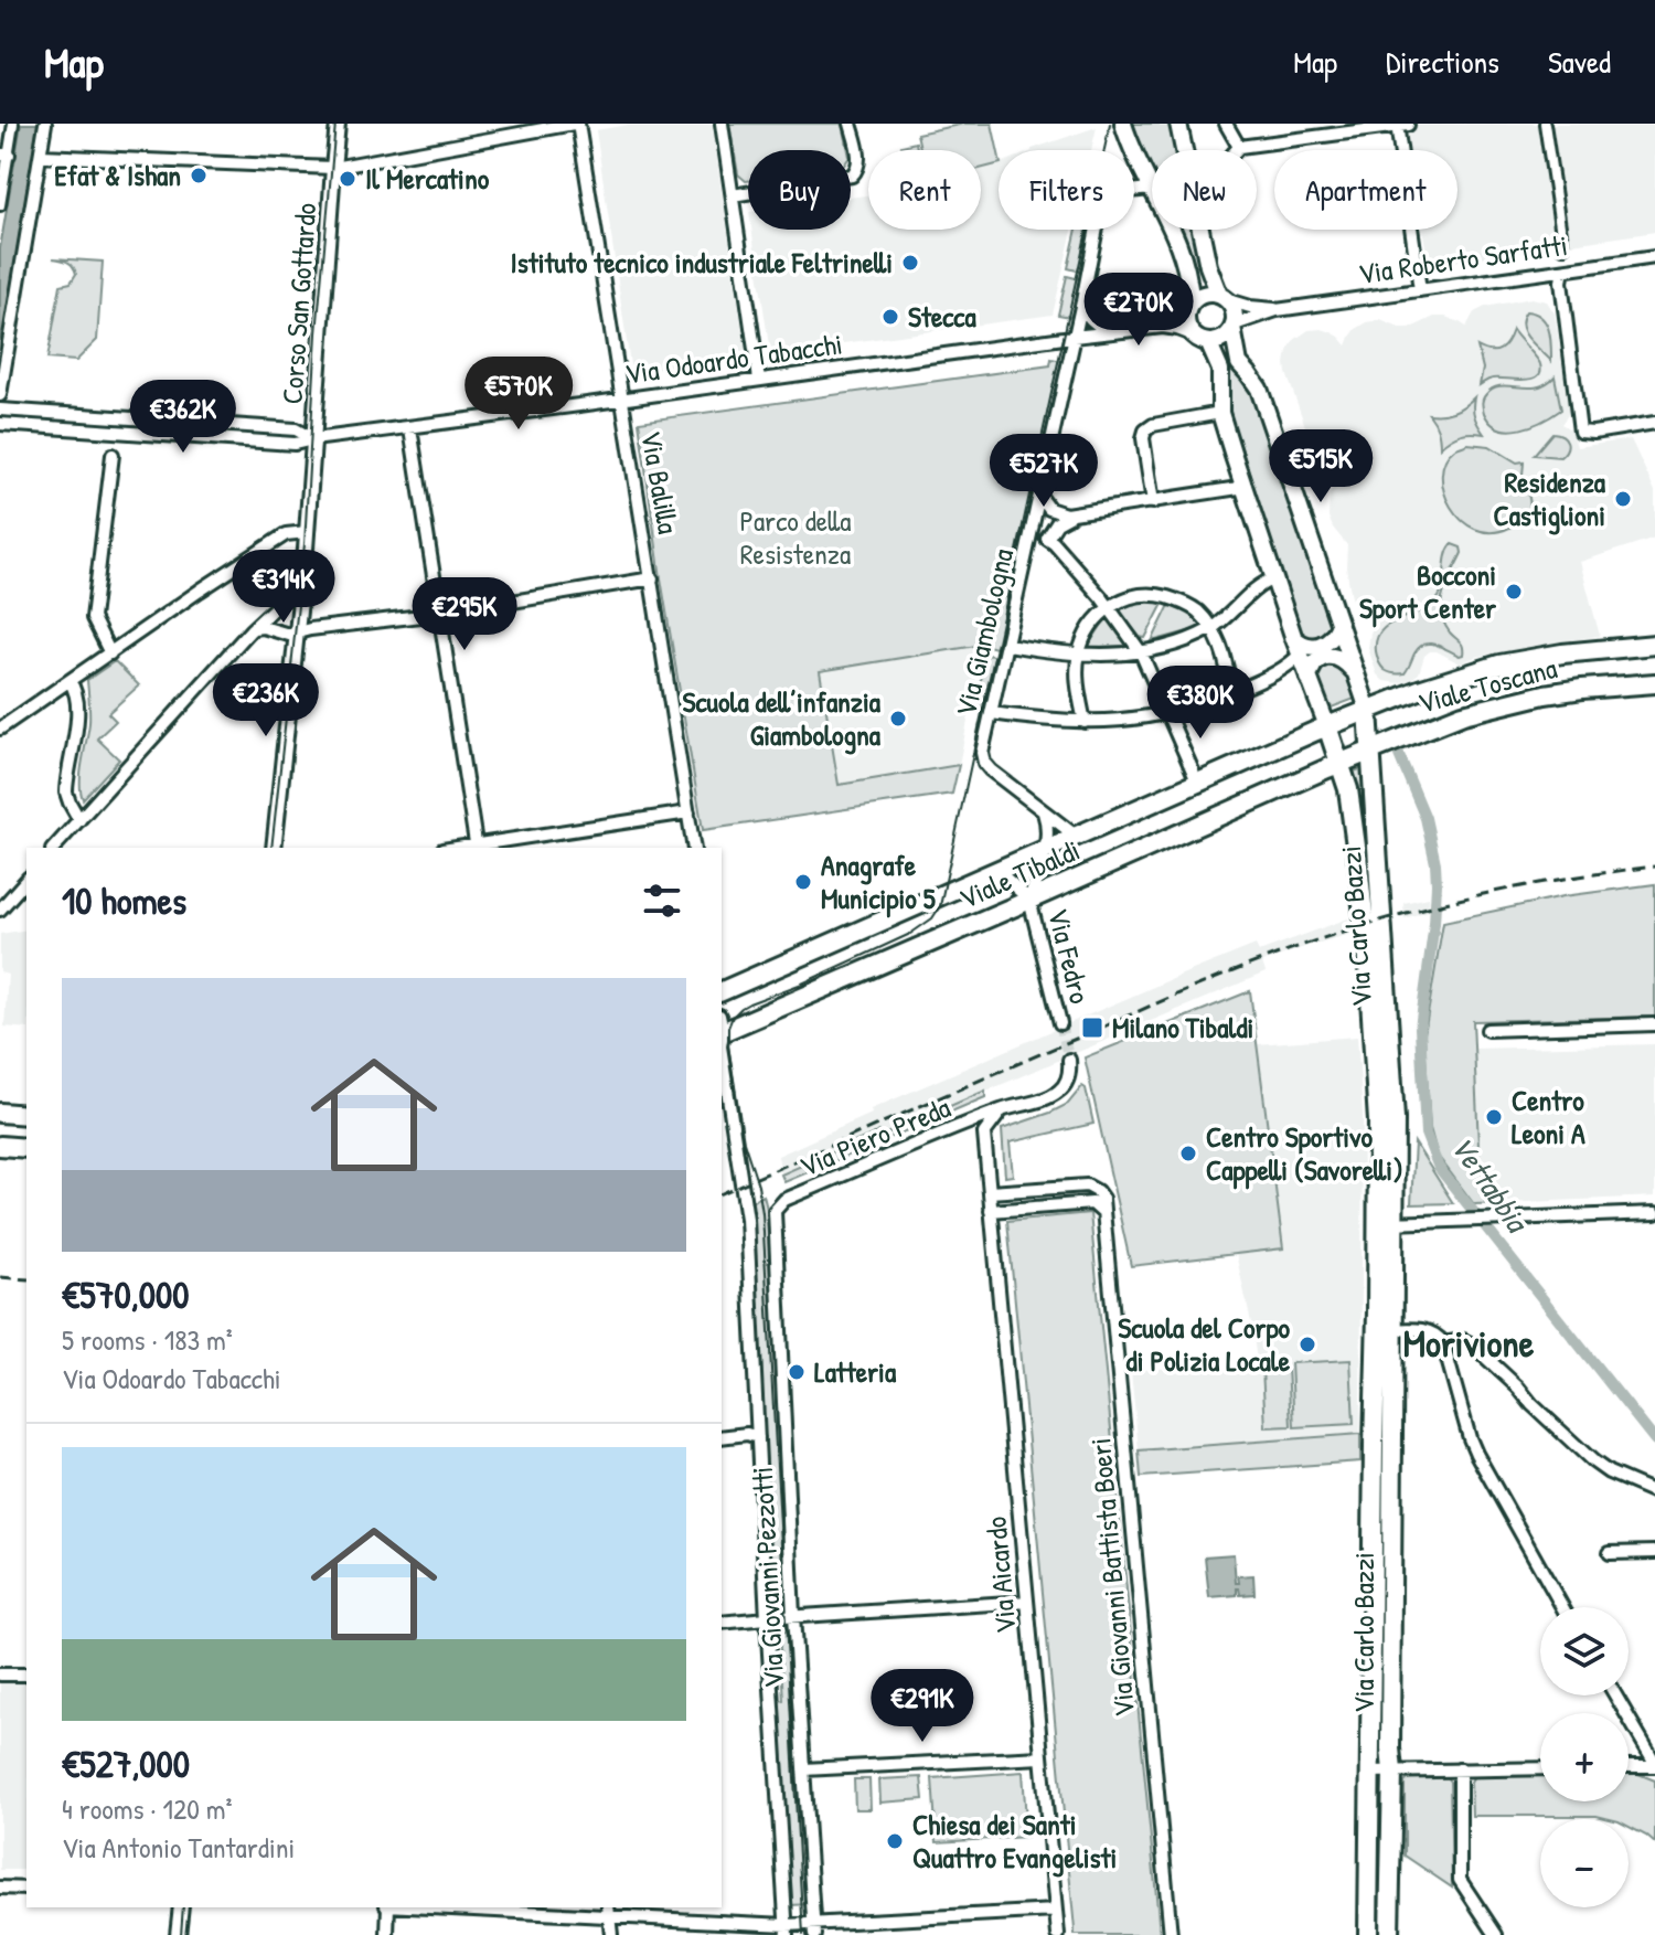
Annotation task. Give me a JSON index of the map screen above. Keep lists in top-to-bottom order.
{
  "streets": {
    "main road": ["Viale Toscana", "Viale Tibaldi", "Via Carlo Bazzi"],
    "street": [
      "Via Roberto Sarfatti",
      "Corso San Gottardo",
      "Via Odoardo Tabacchi",
      "Via Balilla",
      "Via Giambologna",
      "Via Fedro",
      "Via Piero Preda",
      "Via Aicardo",
      "Via Giovanni Pezzotti",
      "Via Giovanni Battista Boeri"
    ]
  },
  "crossings": [
    ["Via Roberto Sarfatti", "Via Odoardo Tabacchi"],
    ["Corso San Gottardo", "Via Odoardo Tabacchi"],
    ["Via Odoardo Tabacchi", "Via Balilla"],
    ["Via Odoardo Tabacchi", "Via Giambologna"],
    ["Viale Toscana", "Viale Tibaldi"],
    ["Viale Toscana", "Via Carlo Bazzi"],
    ["Viale Tibaldi", "Via Carlo Bazzi"],
    ["Viale Tibaldi", "Via Fedro"],
    ["Via Piero Preda", "Via Giovanni Pezzotti"]
  ],
  "districts": ["Morivione"],
  "water": ["Vettabbia"],
  "parks": ["Parco della Resistenza"],
  "places": {
    "other": [
      "Efat & Ishan",
      "Il Mercatino",
      "Istituto tecnico industriale Feltrinelli",
      "Stecca",
      "Residenza Castiglioni",
      "Bocconi Sport Center",
      "Scuola dell’infanzia Giambologna",
      "Anagrafe Municipio 5",
      "Centro Leoni A",
      "Centro Sportivo Cappelli (Savorelli)",
      "Scuola del Corpo di Polizia Locale",
      "Latteria",
      "Chiesa dei Santi Quattro Evangelisti"
    ],
    "transit": ["Milano Tibaldi"]
  },
  "page": {
    "header": "Map",
    "nav": ["Map", "Directions", "Saved"],
    "chip": [
      "Buy",
      "Rent",
      "Filters",
      "New",
      "Apartment"
    ],
    "price": [
      "€270K",
      "€570K",
      "€362K",
      "€515K",
      "€527K",
      "€314K",
      "€295K",
      "€236K",
      "€380K",
      "€291K"
    ],
    "heading": "10 homes",
    "list": [
      {
        "name": "€570,000",
        "note": "5 rooms · 183 m² · Via Odoardo Tabacchi"
      },
      {
        "name": "€527,000",
        "note": "4 rooms · 120 m² · Via Antonio Tantardini"
      }
    ],
    "map_buttons": ["+", "−"]
  }
}
